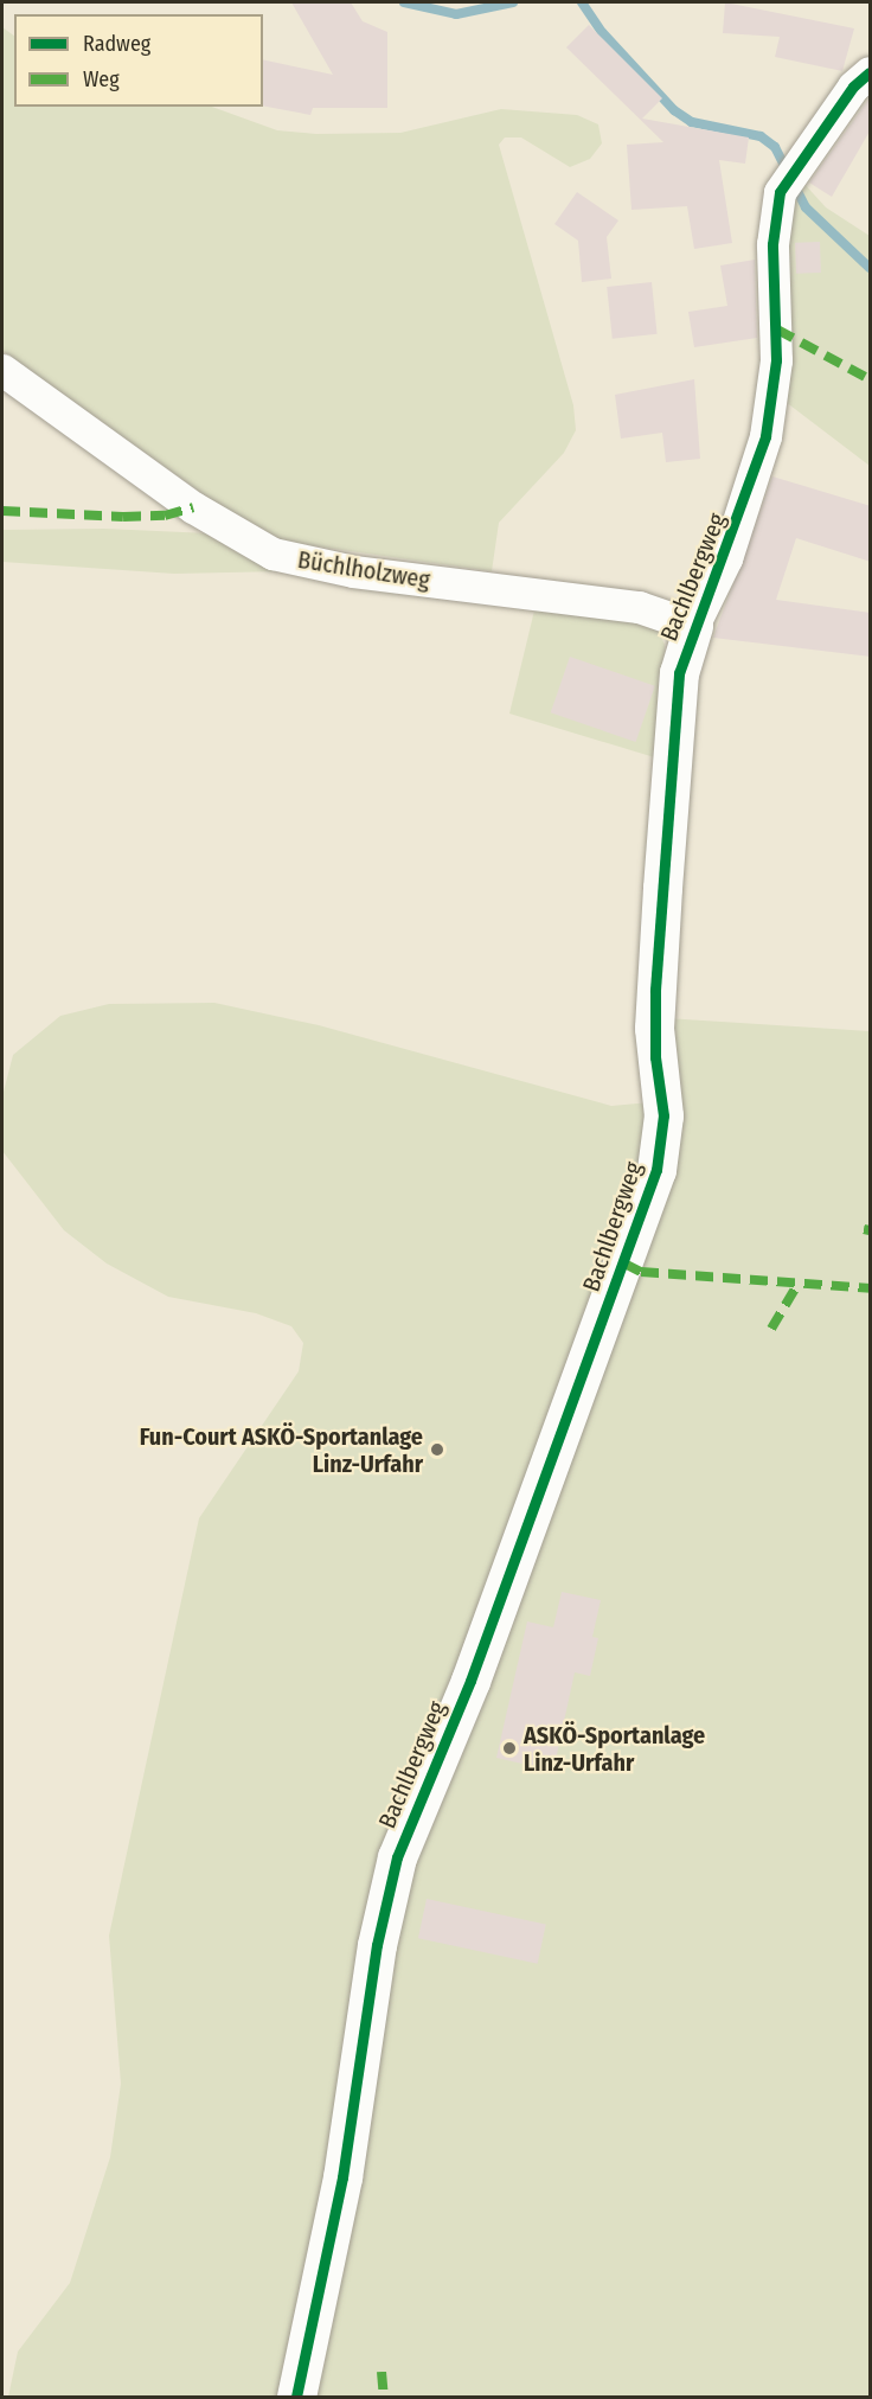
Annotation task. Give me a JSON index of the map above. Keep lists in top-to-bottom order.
{
  "streets": {
    "street": ["Büchlholzweg", "Bachlbergweg"]
  },
  "crossings": [
    ["Büchlholzweg", "Bachlbergweg"]
  ],
  "places": ["Fun-Court ASKÖ-Sportanlage Linz-Urfahr", "ASKÖ-Sportanlage Linz-Urfahr"],
  "legend": ["Radweg", "Weg"]
}
